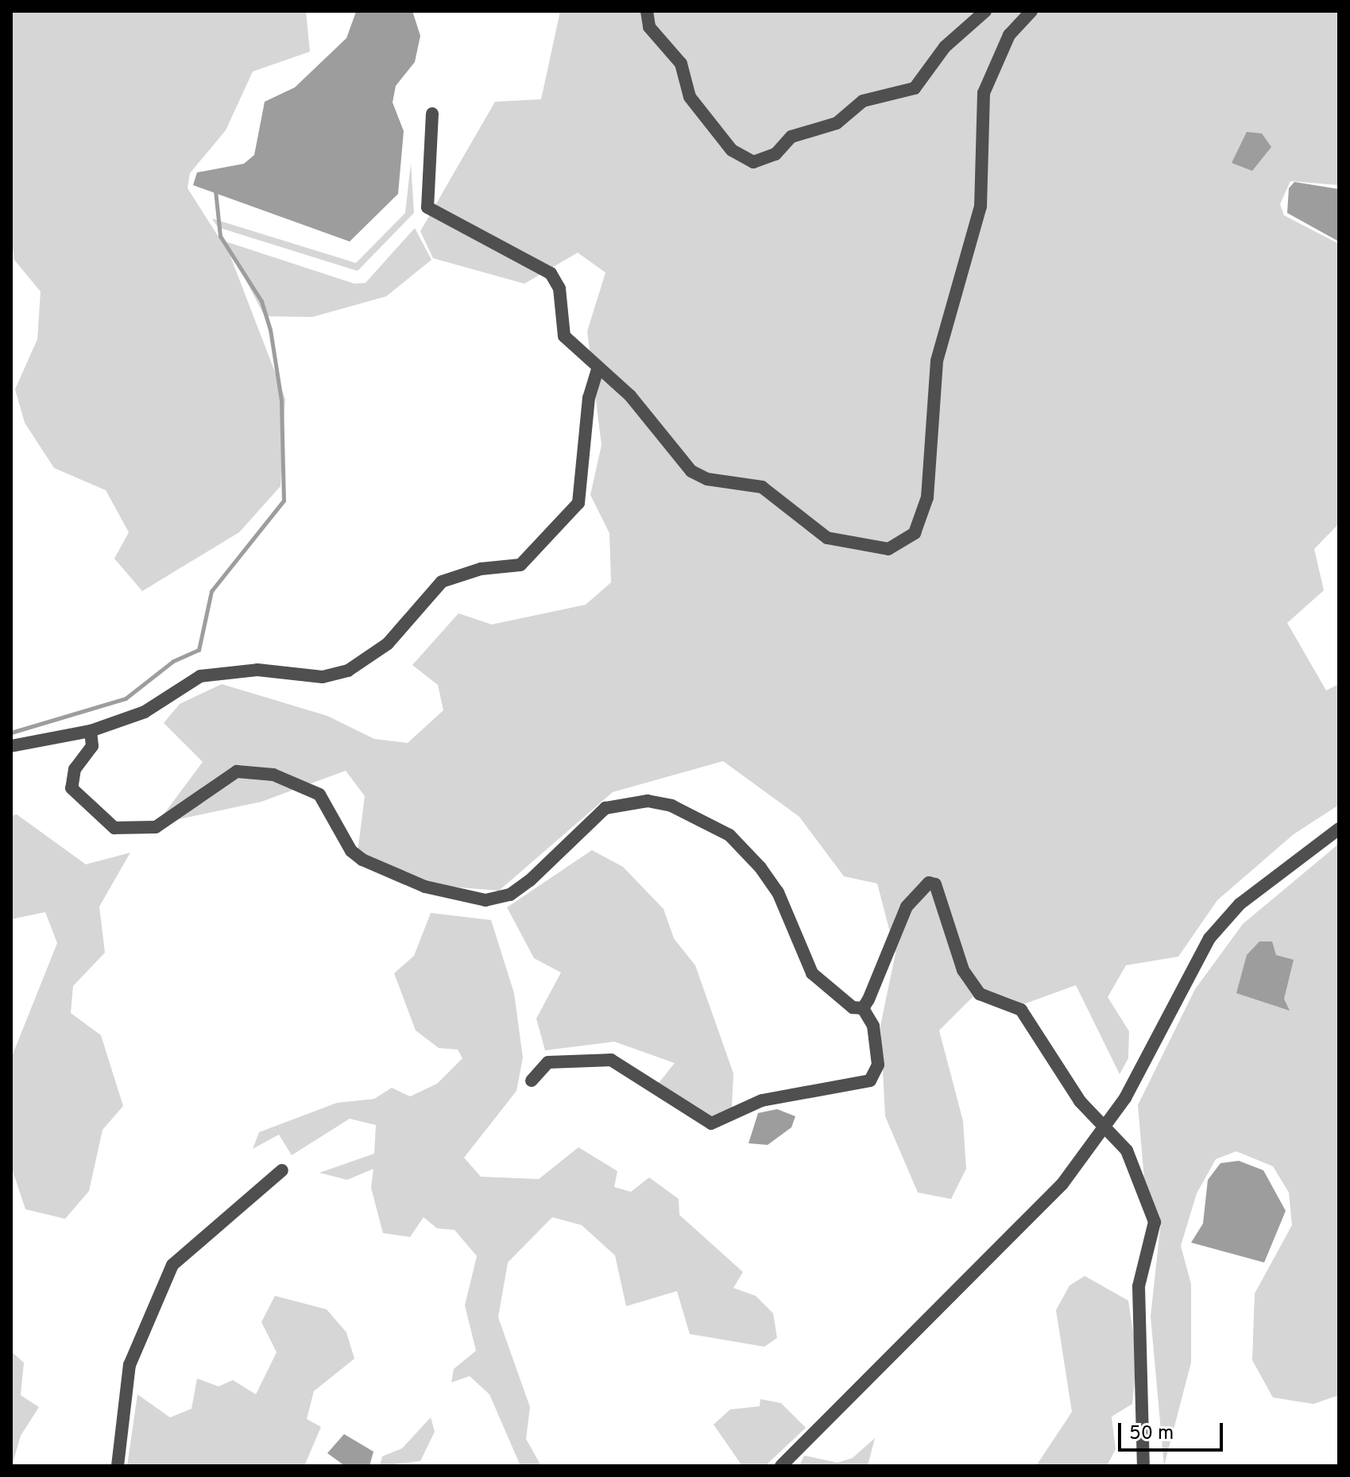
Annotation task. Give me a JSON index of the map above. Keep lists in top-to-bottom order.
{
  "scale_bar": "50 m"
}
